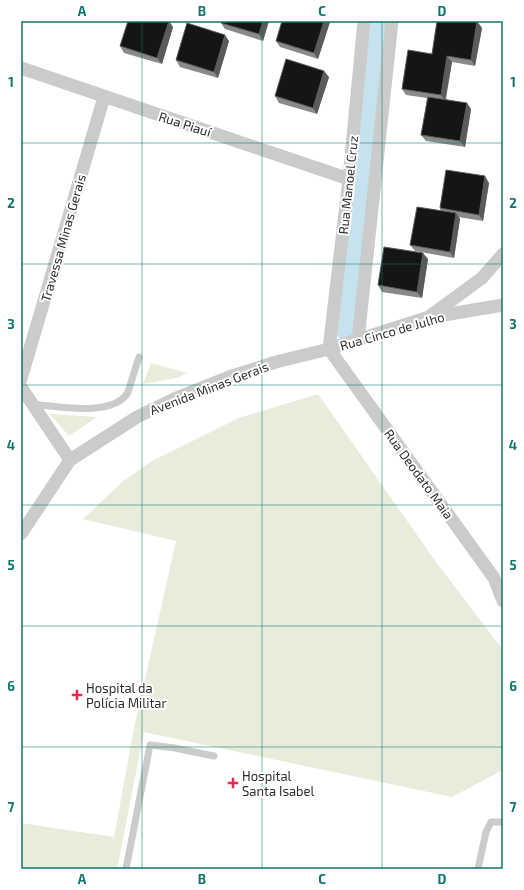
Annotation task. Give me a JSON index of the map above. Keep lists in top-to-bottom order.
{
  "streets": {
    "street": [
      "Rua Piauí",
      "Rua Manoel Cruz",
      "Travessa Minas Gerais",
      "Rua Cinco de Julho",
      "Avenida Minas Gerais",
      "Rua Deodato Maia"
    ]
  },
  "crossings": [
    ["Rua Piauí", "Rua Manoel Cruz"],
    ["Rua Piauí", "Travessa Minas Gerais"],
    ["Rua Manoel Cruz", "Rua Cinco de Julho"],
    ["Rua Manoel Cruz", "Avenida Minas Gerais"],
    ["Rua Manoel Cruz", "Rua Deodato Maia"],
    ["Rua Cinco de Julho", "Avenida Minas Gerais"],
    ["Rua Cinco de Julho", "Rua Deodato Maia"],
    ["Avenida Minas Gerais", "Rua Deodato Maia"]
  ],
  "places": {
    "health": ["Hospital da Polícia Militar", "Hospital Santa Isabel"]
  },
  "grid": {
    "columns": [
      "A",
      "B",
      "C",
      "D"
    ],
    "rows": [
      "1",
      "2",
      "3",
      "4",
      "5",
      "6",
      "7"
    ]
  }
}
